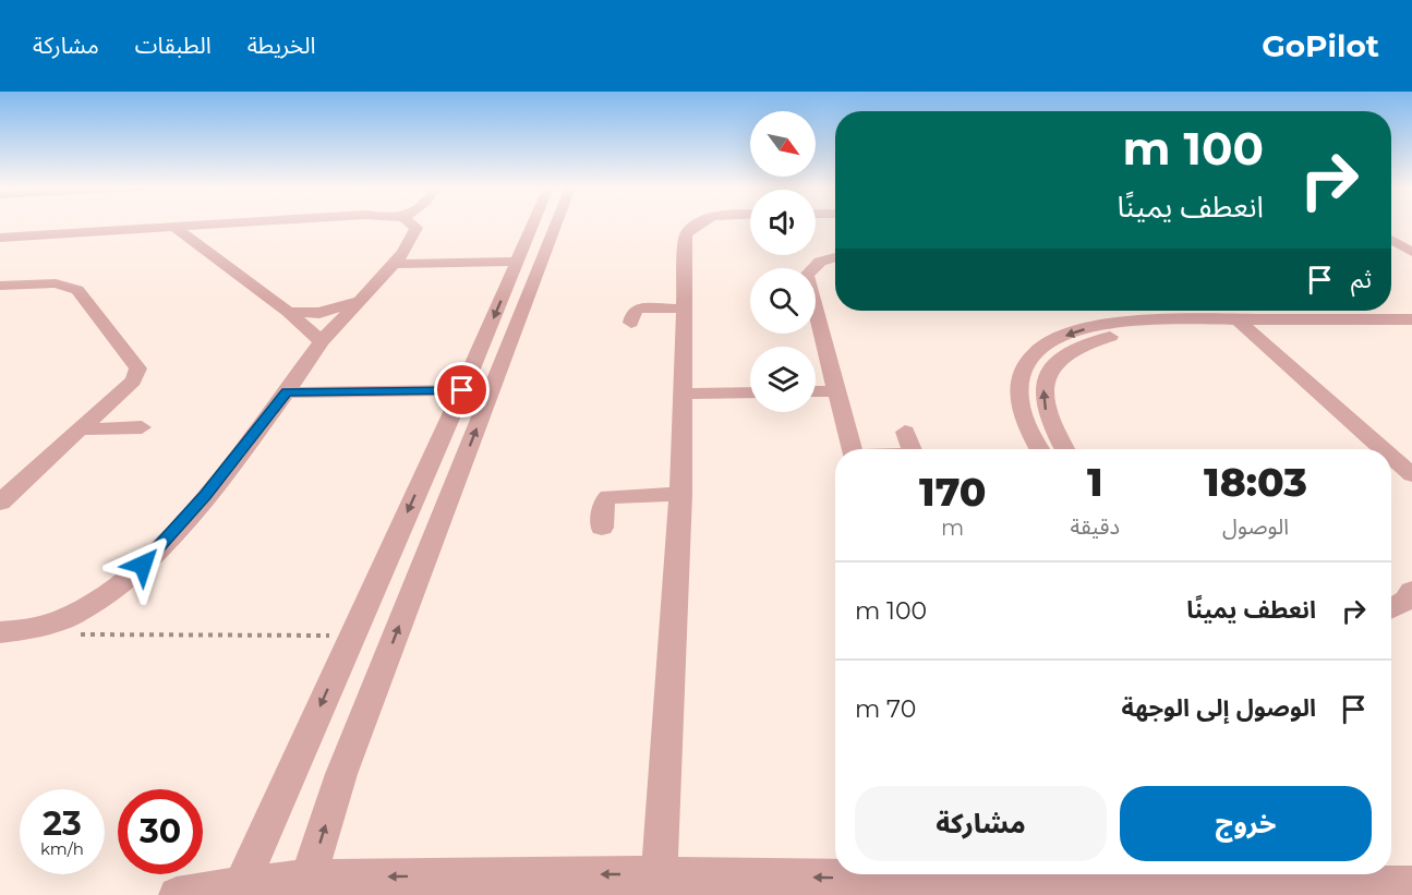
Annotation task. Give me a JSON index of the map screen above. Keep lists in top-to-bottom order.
{
  "north": "bottom right",
  "page": {
    "header": "GoPilot",
    "nav": ["الخريطة", "الطبقات", "مشاركة"],
    "turn": ["100 m", "انعطف يمينًا"],
    "then": "ثم",
    "eta": [
      "18:03",
      "الوصول",
      "1",
      "دقيقة",
      "170",
      "m"
    ],
    "list": [
      {
        "name": "انعطف يمينًا",
        "value": "100 m"
      },
      {
        "name": "الوصول إلى الوجهة",
        "value": "70 m"
      }
    ],
    "buttons": ["خروج", "مشاركة"],
    "speed": "23 km/h",
    "limit": "30"
  }
}
